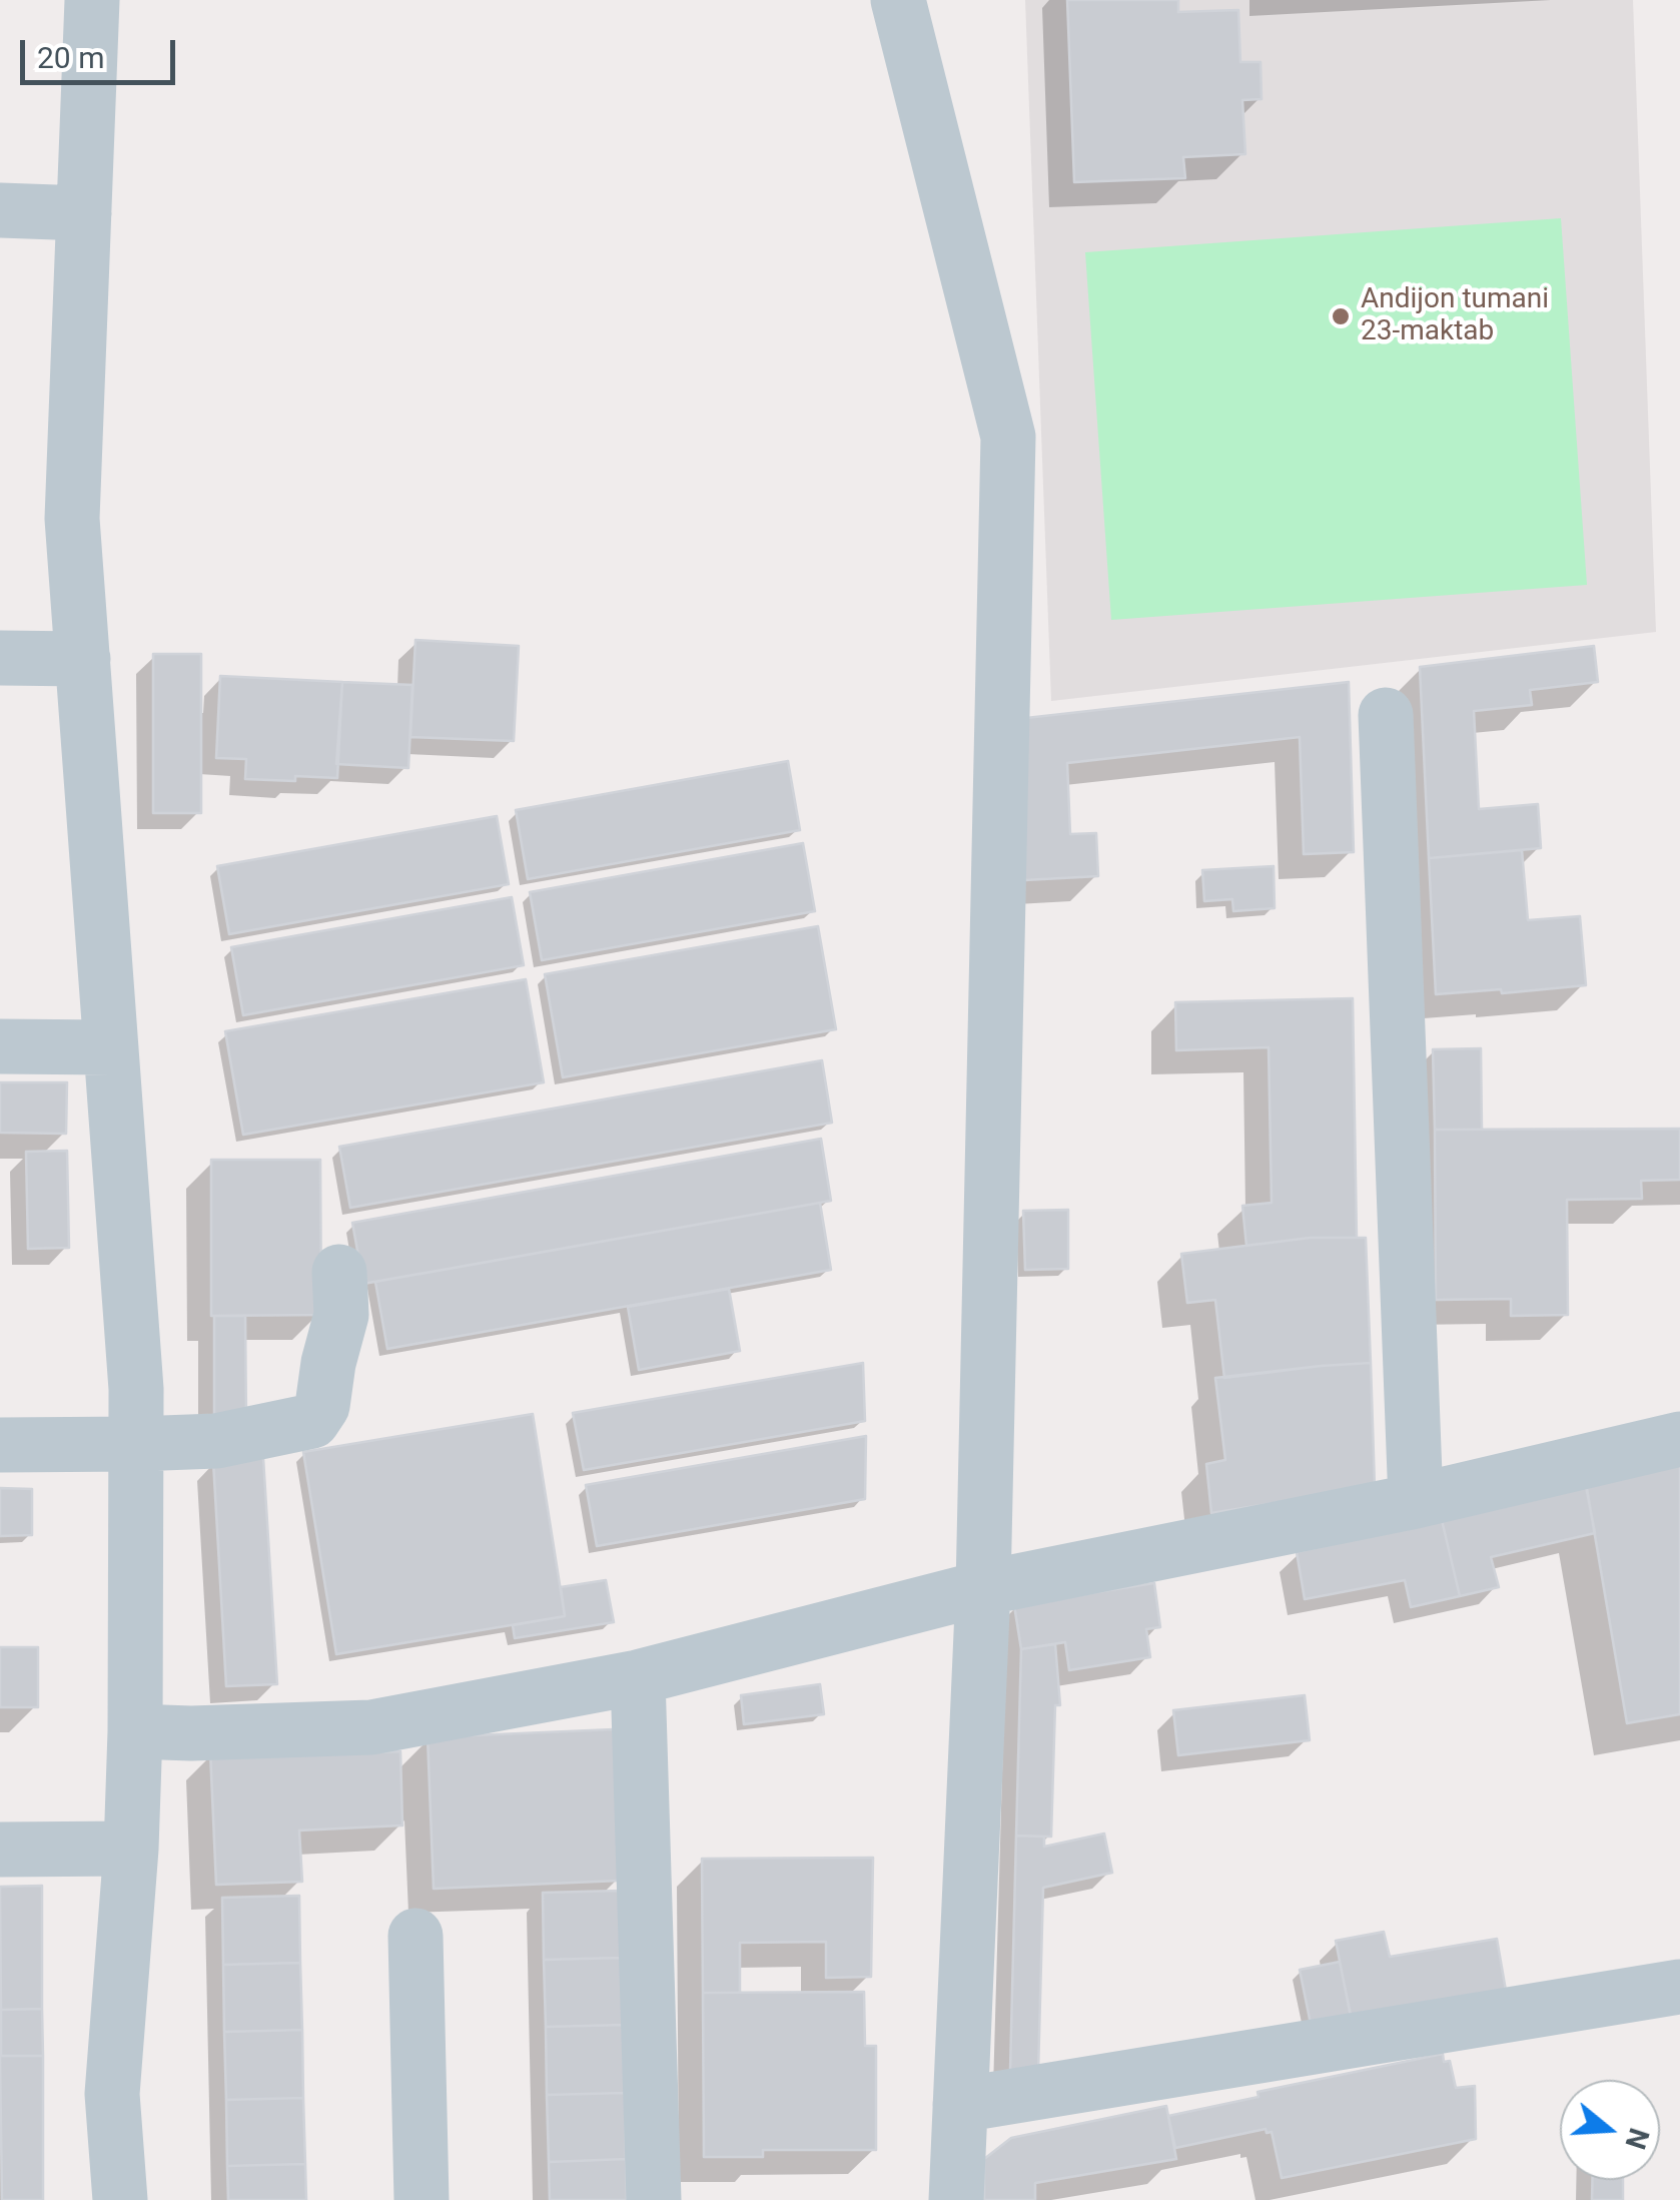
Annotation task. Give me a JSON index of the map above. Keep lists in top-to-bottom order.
{
  "places": ["Andijon tumani 23-maktab"],
  "scale_bar": "20 m",
  "north": "right"
}
